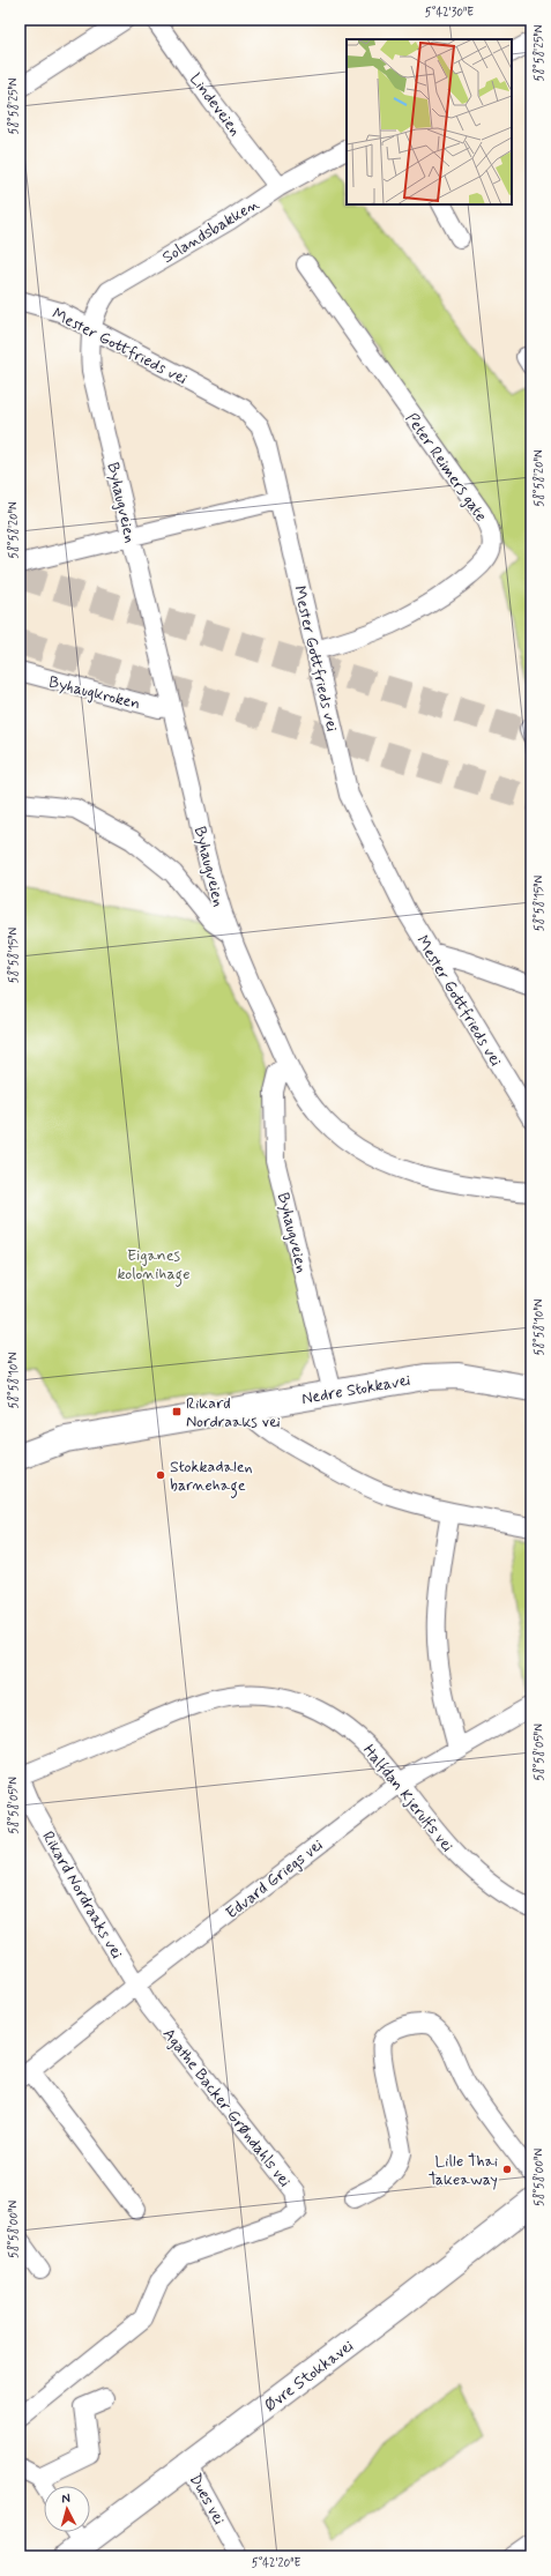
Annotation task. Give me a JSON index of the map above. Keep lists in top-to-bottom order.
{
  "streets": {
    "main road": ["Nedre Stokkavei", "Øvre Stokkavei"],
    "street": [
      "Lindeveien",
      "Solandsbakken",
      "Mester Gottfrieds vei",
      "Peter Reimers gate",
      "Byhaugveien",
      "Byhaugkroken",
      "Halfdan Kjerulfs vei",
      "Edvard Griegs vei",
      "Rikard Nordraaks vei",
      "Agathe Backer Grøndahls vei",
      "Dues vei"
    ]
  },
  "crossings": [
    ["Lindeveien", "Solandsbakken"],
    ["Solandsbakken", "Mester Gottfrieds vei"],
    ["Solandsbakken", "Byhaugveien"],
    ["Mester Gottfrieds vei", "Peter Reimers gate"],
    ["Mester Gottfrieds vei", "Byhaugveien"],
    ["Byhaugveien", "Byhaugkroken"],
    ["Byhaugveien", "Nedre Stokkavei"],
    ["Halfdan Kjerulfs vei", "Edvard Griegs vei"],
    ["Halfdan Kjerulfs vei", "Rikard Nordraaks vei"],
    ["Edvard Griegs vei", "Rikard Nordraaks vei"],
    ["Edvard Griegs vei", "Agathe Backer Grøndahls vei"],
    ["Rikard Nordraaks vei", "Agathe Backer Grøndahls vei"],
    ["Øvre Stokkavei", "Dues vei"]
  ],
  "parks": ["Eiganes kolonihage"],
  "places": {
    "transit": ["Rikard Nordraaks vei"],
    "other": ["Stokkadalen barnehage", "Lille Thai Takeaway"]
  },
  "north": "top",
  "coordinates": [
    "5°42'30\"E",
    "58°58'25\"N",
    "58°58'20\"N",
    "58°58'15\"N",
    "58°58'10\"N",
    "58°58'05\"N",
    "58°58'00\"N",
    "5°42'20\"E"
  ]
}
